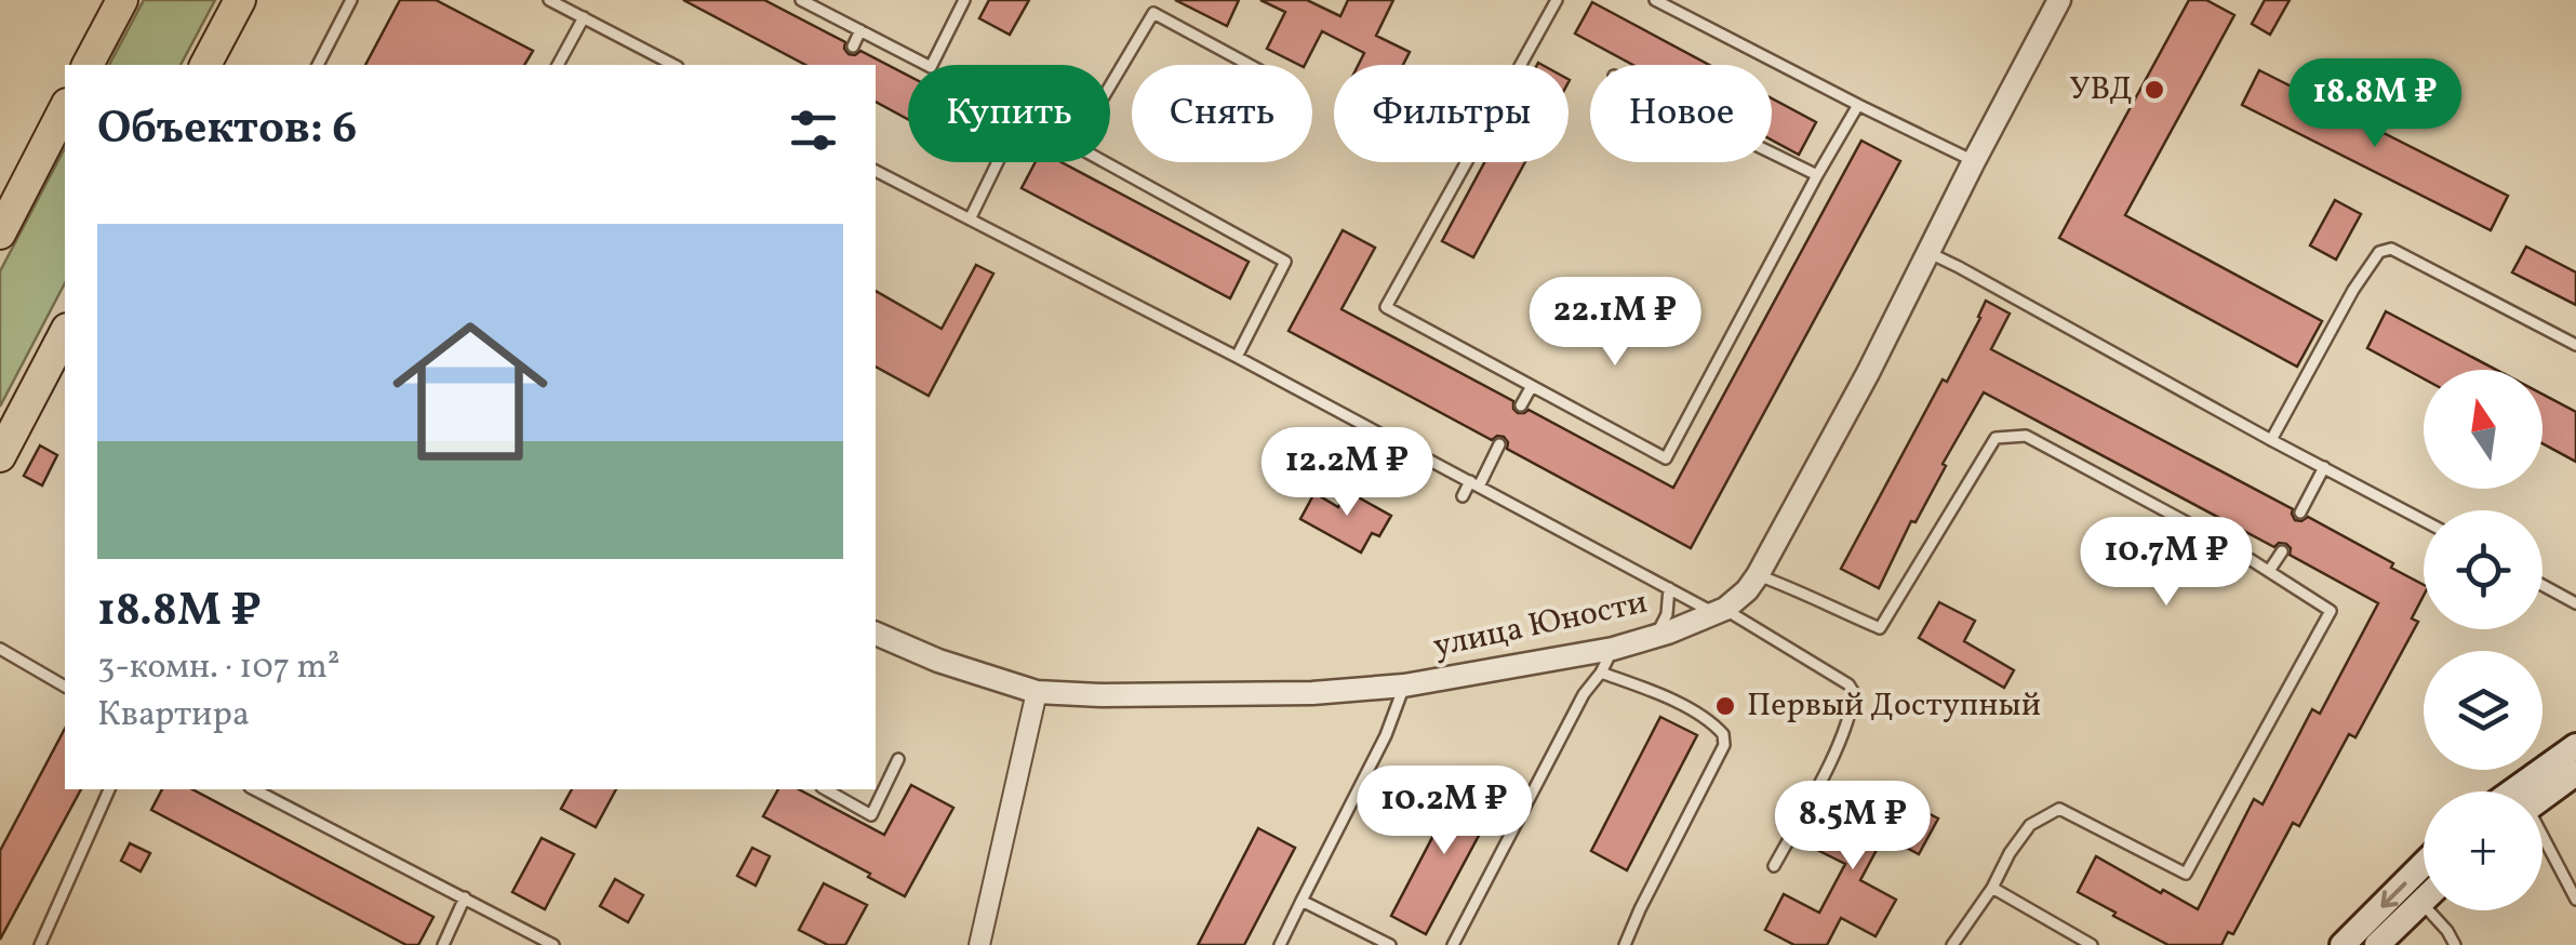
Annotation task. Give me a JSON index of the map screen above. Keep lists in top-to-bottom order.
{
  "streets": {
    "street": ["улица Юности"]
  },
  "places": ["УВД", "Первый Доступный"],
  "north": "top",
  "page": {
    "price": [
      "18.8M ₽",
      "22.1M ₽",
      "12.2M ₽",
      "10.7M ₽",
      "10.2M ₽",
      "8.5M ₽"
    ],
    "chip": [
      "Купить",
      "Снять",
      "Фильтры",
      "Новое"
    ],
    "heading": "Объектов: 6",
    "list": [
      {
        "name": "18.8M ₽",
        "note": "3-комн. · 107 m² · Квартира"
      }
    ],
    "map_buttons": "+"
  }
}
